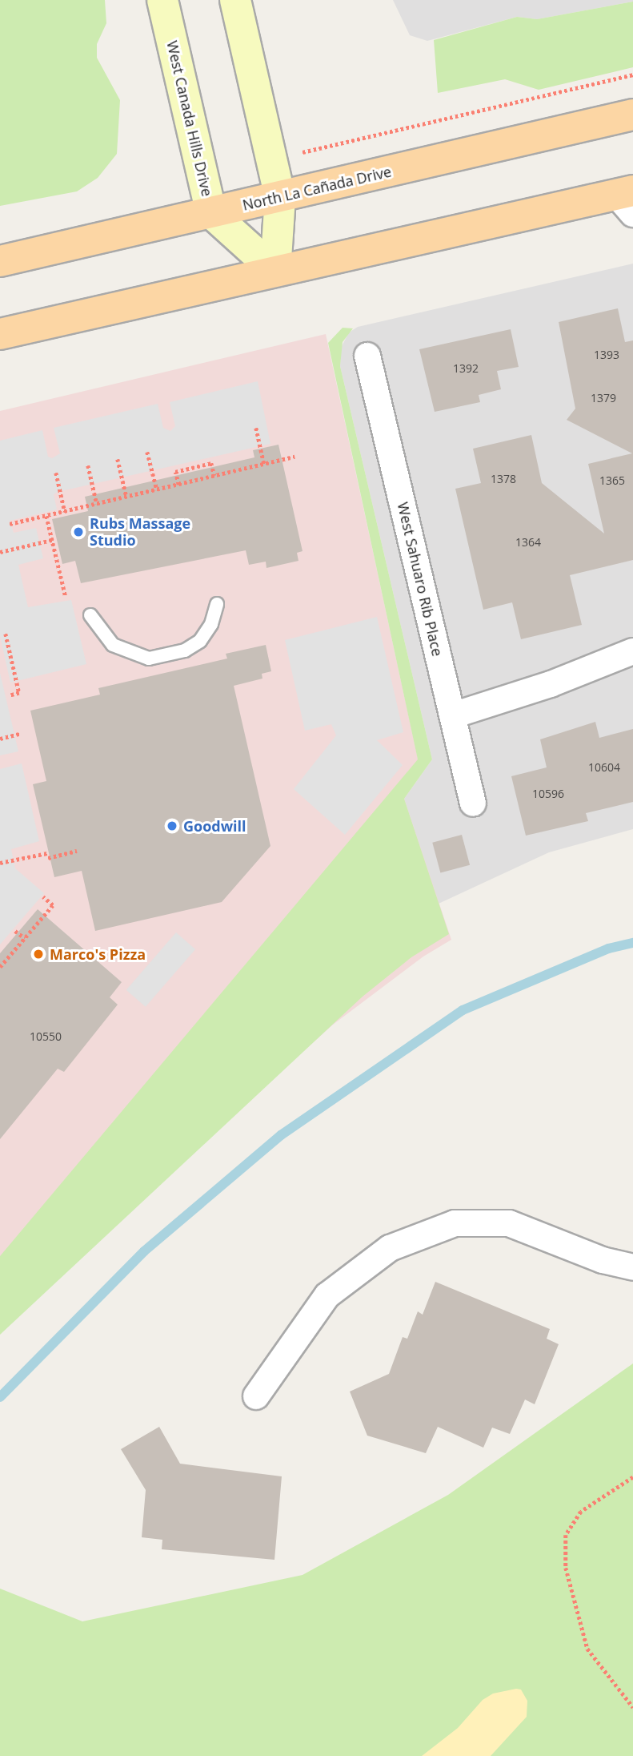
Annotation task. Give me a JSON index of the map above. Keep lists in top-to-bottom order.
{
  "streets": {
    "main road": ["North La Cañada Drive"],
    "street": ["West Canada Hills Drive", "West Sahuaro Rib Place"]
  },
  "crossings": [
    ["West Canada Hills Drive", "North La Cañada Drive"]
  ],
  "places": ["Rubs Massage Studio", "Goodwill", "Marco's Pizza"],
  "house_numbers": [
    "1393",
    "1392",
    "1379",
    "1378",
    "1365",
    "1364",
    "10604",
    "10596",
    "10550"
  ]
}
